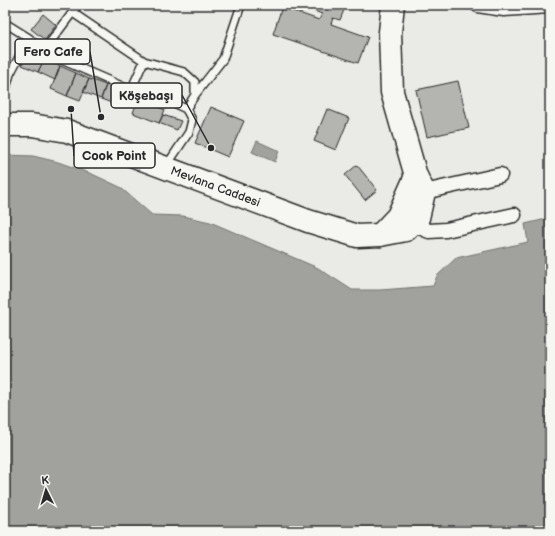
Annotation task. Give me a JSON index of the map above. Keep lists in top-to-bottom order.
{
  "streets": {
    "main road": ["Mevlana Caddesi"]
  },
  "places": ["Cook Point", "Fero Cafe", "Köşebaşı"],
  "north": "top"
}
